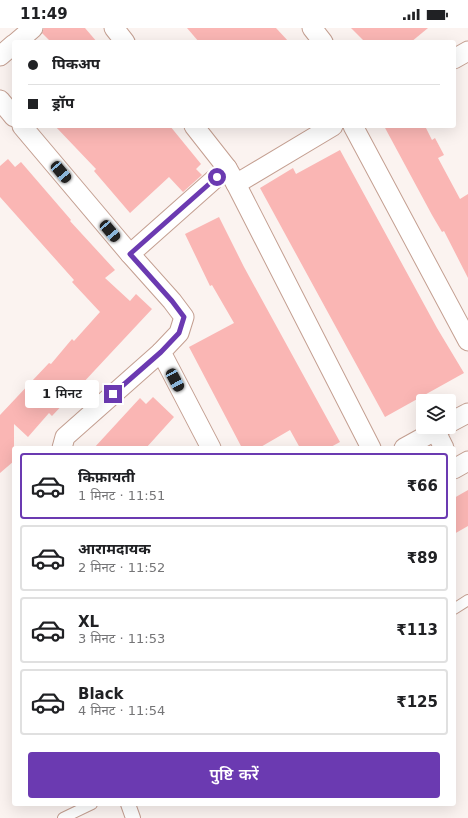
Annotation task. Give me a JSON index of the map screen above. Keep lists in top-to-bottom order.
{
  "page": {
    "status": "11:49",
    "banner": ["पिकअप", "ड्रॉप"],
    "bubble": "1 मिनट",
    "list": [
      {
        "name": "किफ़ायती",
        "note": "1 मिनट · 11:51",
        "value": "₹66"
      },
      {
        "name": "आरामदायक",
        "note": "2 मिनट · 11:52",
        "value": "₹89"
      },
      {
        "name": "XL",
        "note": "3 मिनट · 11:53",
        "value": "₹113"
      },
      {
        "name": "Black",
        "note": "4 मिनट · 11:54",
        "value": "₹125"
      }
    ],
    "buttons": "पुष्टि करें"
  }
}
